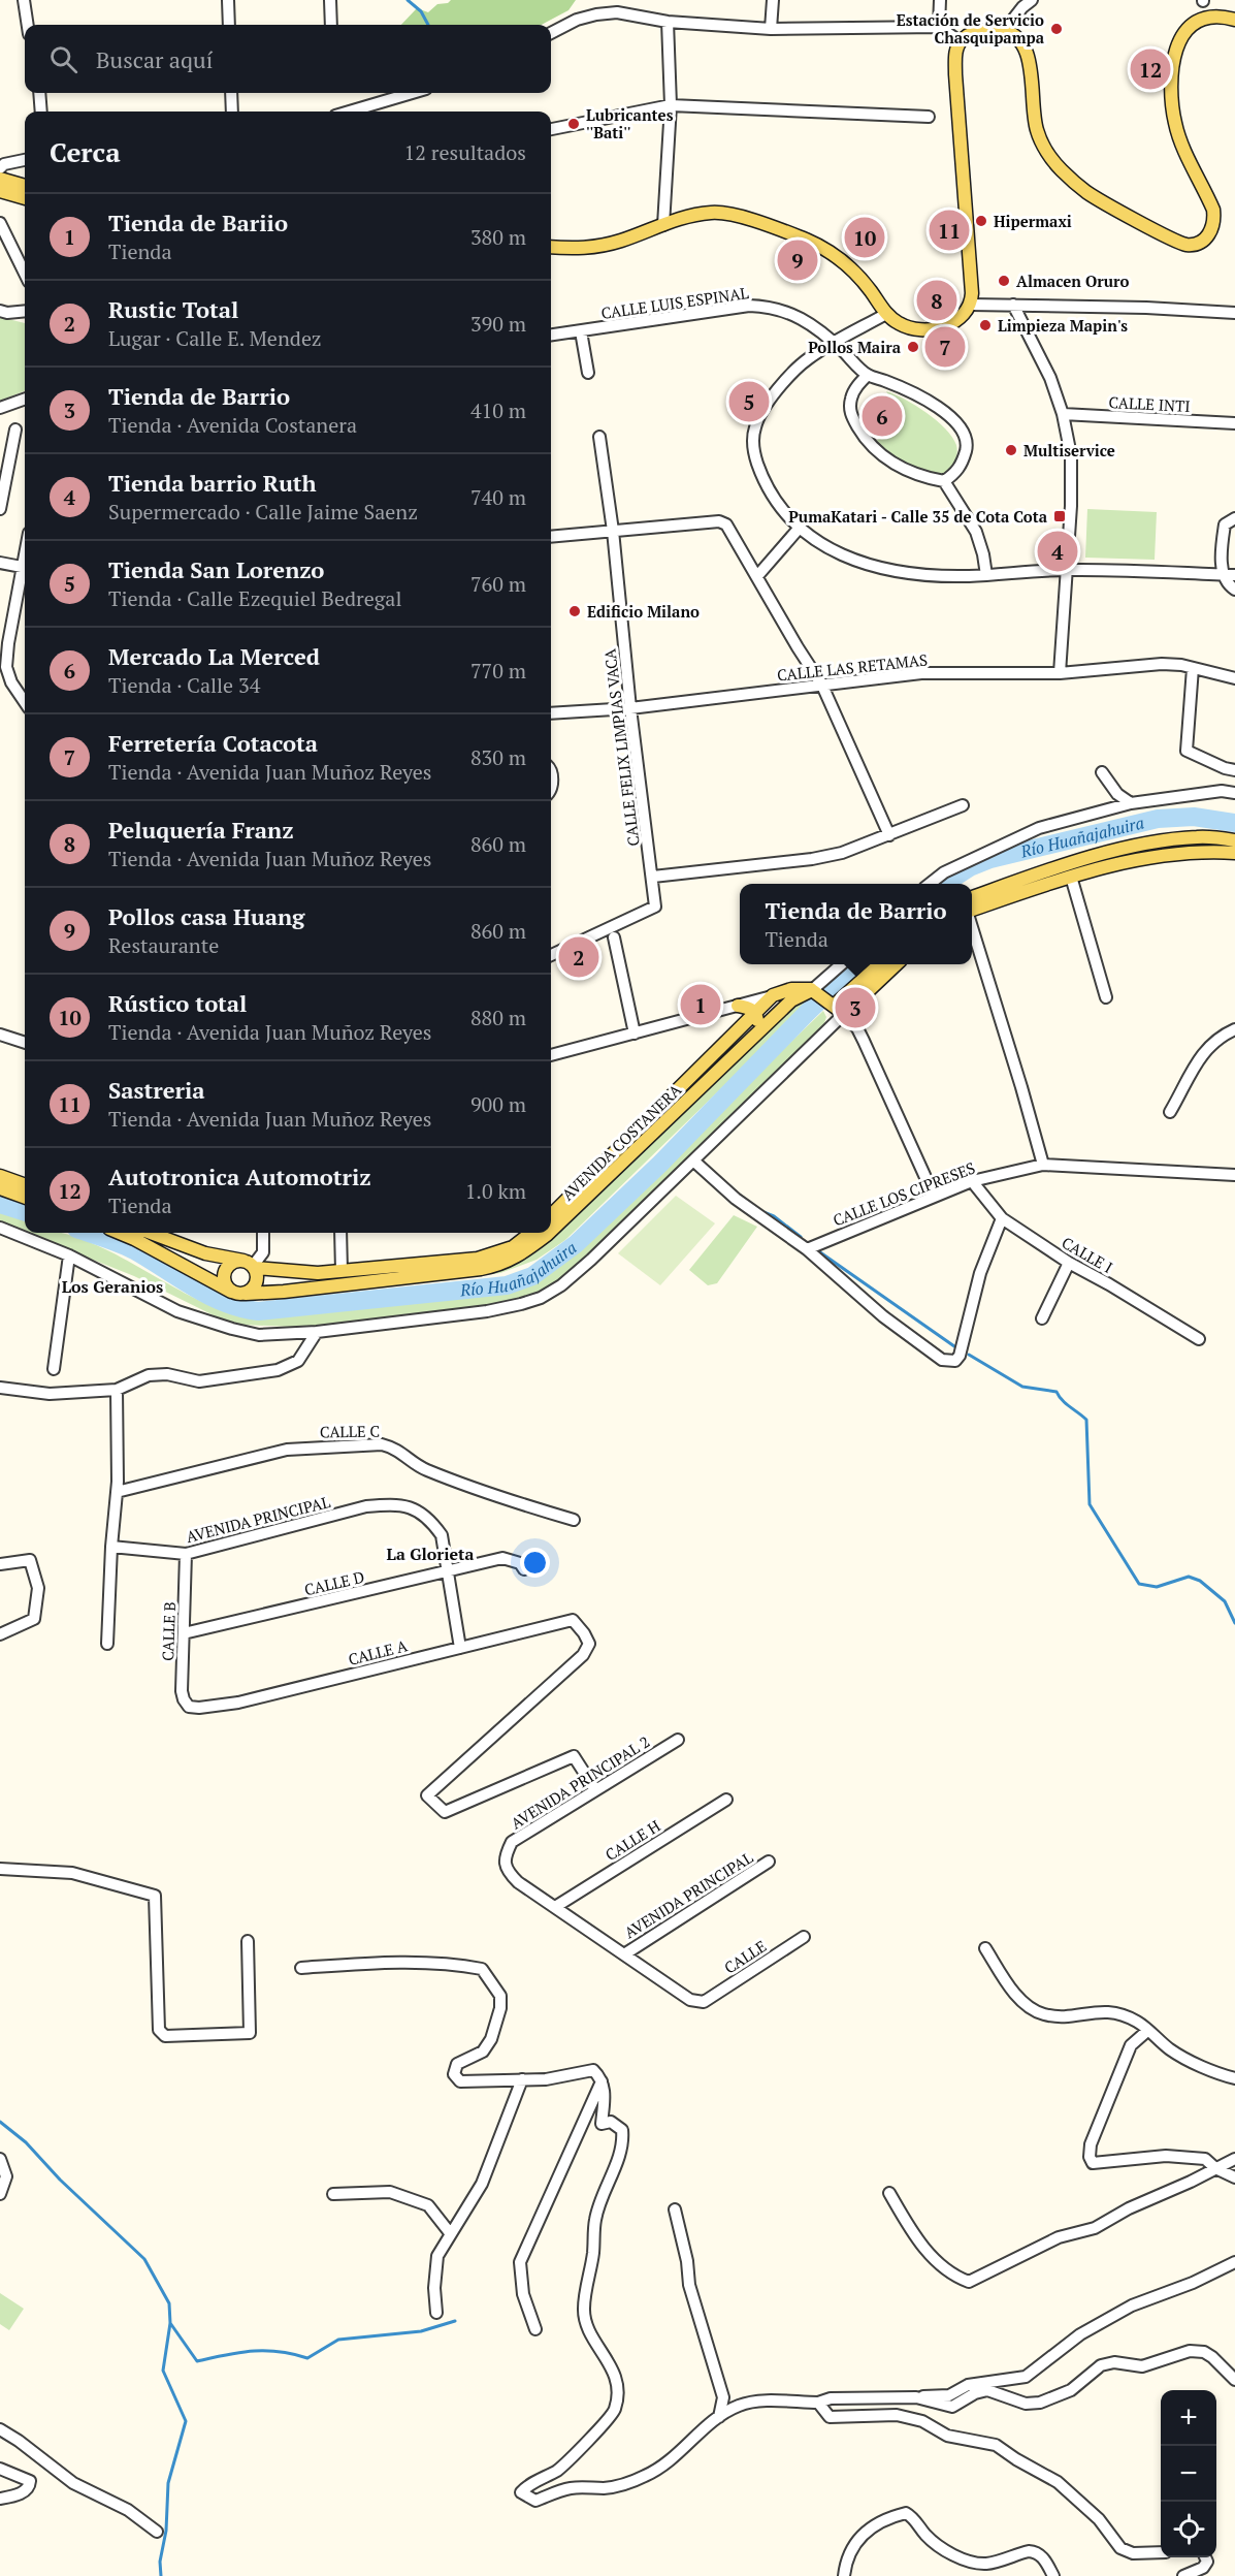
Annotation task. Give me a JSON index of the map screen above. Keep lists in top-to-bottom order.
{
  "streets": {
    "main road": ["AVENIDA COSTANERA"],
    "street": [
      "CALLE LUIS ESPINAL",
      "CALLE INTI",
      "CALLE LAS RETAMAS",
      "CALLE FELIX LIMPIAS VACA",
      "CALLE LOS CIPRESES",
      "CALLE I",
      "CALLE C",
      "AVENIDA PRINCIPAL",
      "CALLE D",
      "CALLE B",
      "CALLE A",
      "AVENIDA PRINCIPAL 2",
      "CALLE H",
      "CALLE"
    ]
  },
  "crossings": [
    ["CALLE LAS RETAMAS", "CALLE FELIX LIMPIAS VACA"],
    ["CALLE LOS CIPRESES", "CALLE I"],
    ["AVENIDA PRINCIPAL", "CALLE D"],
    ["AVENIDA PRINCIPAL", "CALLE B"],
    ["AVENIDA PRINCIPAL", "CALLE A"],
    ["AVENIDA PRINCIPAL", "AVENIDA PRINCIPAL 2"],
    ["AVENIDA PRINCIPAL", "CALLE H"],
    ["AVENIDA PRINCIPAL", "CALLE"],
    ["CALLE D", "CALLE B"],
    ["CALLE B", "CALLE A"],
    ["CALLE A", "AVENIDA PRINCIPAL 2"]
  ],
  "districts": ["Los Geranios", "La Glorieta"],
  "water": ["Río Huañajahuira"],
  "places": {
    "other": [
      "Estación de Servicio Chasquipampa",
      "Lubricantes ''Bati''",
      "Hipermaxi",
      "Almacen Oruro",
      "Limpieza Mapin's",
      "Pollos Maira",
      "Multiservice",
      "Edificio Milano"
    ],
    "transit": ["PumaKatari - Calle 35 de Cota Cota"]
  },
  "page": {
    "search": "Buscar aquí",
    "pins": [
      "12",
      "11",
      "10",
      "9",
      "8",
      "7",
      "5",
      "6",
      "4",
      "2",
      "1",
      "3"
    ],
    "heading": ["Cerca", "12 resultados"],
    "list": [
      {
        "mark": "1",
        "name": "Tienda de Bariio",
        "note": "Tienda",
        "value": "380 m"
      },
      {
        "mark": "2",
        "name": "Rustic Total",
        "note": "Lugar · Calle E. Mendez",
        "value": "390 m"
      },
      {
        "mark": "3",
        "name": "Tienda de Barrio",
        "note": "Tienda · Avenida Costanera",
        "value": "410 m"
      },
      {
        "mark": "4",
        "name": "Tienda barrio Ruth",
        "note": "Supermercado · Calle Jaime Saenz",
        "value": "740 m"
      },
      {
        "mark": "5",
        "name": "Tienda San Lorenzo",
        "note": "Tienda · Calle Ezequiel Bedregal",
        "value": "760 m"
      },
      {
        "mark": "6",
        "name": "Mercado La Merced",
        "note": "Tienda · Calle 34",
        "value": "770 m"
      },
      {
        "mark": "7",
        "name": "Ferretería Cotacota",
        "note": "Tienda · Avenida Juan Muñoz Reyes",
        "value": "830 m"
      },
      {
        "mark": "8",
        "name": "Peluquería Franz",
        "note": "Tienda · Avenida Juan Muñoz Reyes",
        "value": "860 m"
      },
      {
        "mark": "9",
        "name": "Pollos casa Huang",
        "note": "Restaurante",
        "value": "860 m"
      },
      {
        "mark": "10",
        "name": "Rústico total",
        "note": "Tienda · Avenida Juan Muñoz Reyes",
        "value": "880 m"
      },
      {
        "mark": "11",
        "name": "Sastreria",
        "note": "Tienda · Avenida Juan Muñoz Reyes",
        "value": "900 m"
      },
      {
        "mark": "12",
        "name": "Autotronica Automotriz",
        "note": "Tienda",
        "value": "1.0 km"
      }
    ],
    "popup": ["Tienda de Barrio", "Tienda"],
    "map_buttons": ["+", "−"]
  }
}
